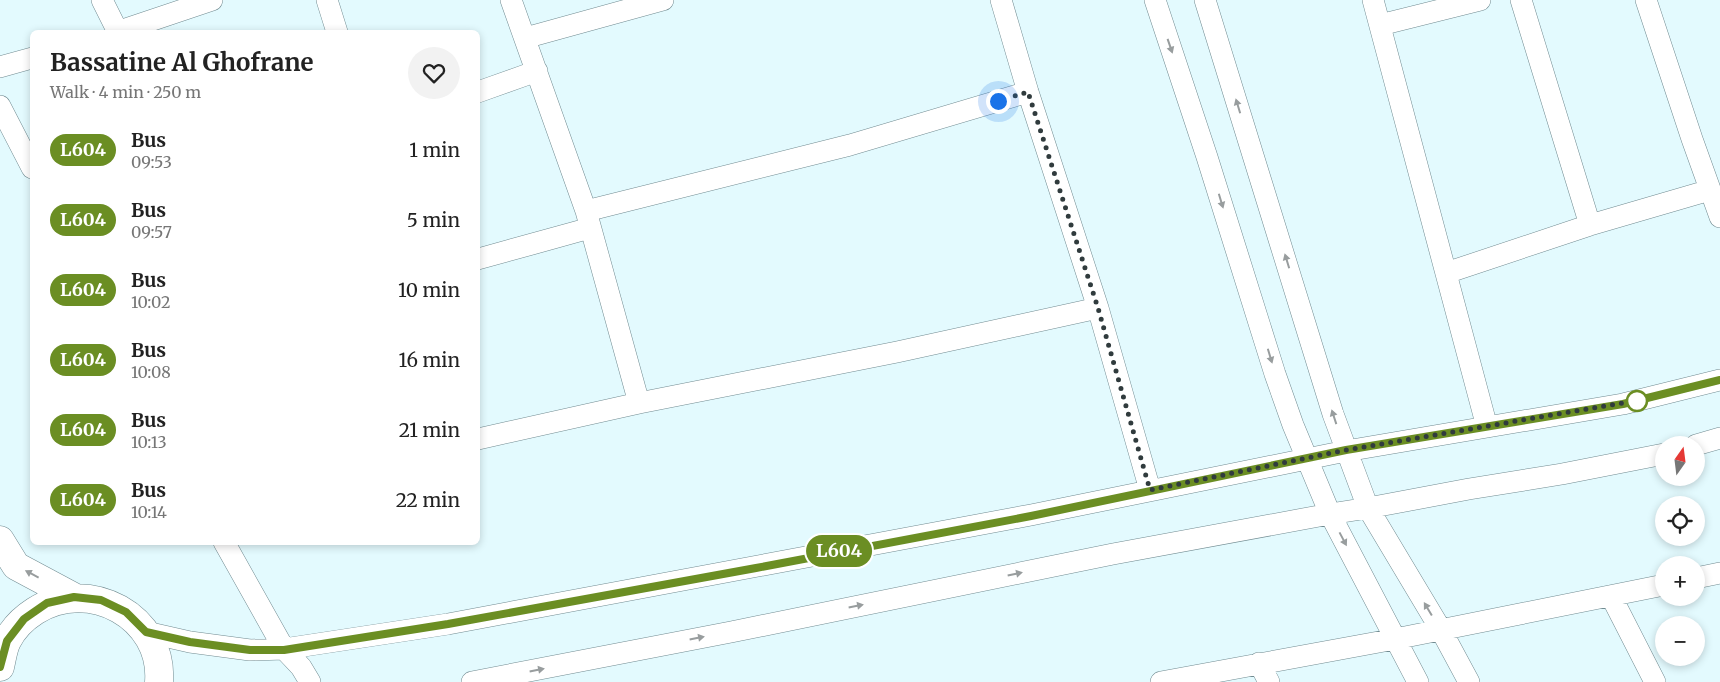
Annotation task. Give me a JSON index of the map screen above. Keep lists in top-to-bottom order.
{
  "lines": ["bus line L604"],
  "north": "top",
  "page": {
    "on_map": "L604",
    "heading": ["Bassatine Al Ghofrane", "Walk · 4 min · 250 m"],
    "list": [
      {
        "mark": "L604",
        "name": "Bus",
        "note": "09:53",
        "value": "1 min"
      },
      {
        "mark": "L604",
        "name": "Bus",
        "note": "09:57",
        "value": "5 min"
      },
      {
        "mark": "L604",
        "name": "Bus",
        "note": "10:02",
        "value": "10 min"
      },
      {
        "mark": "L604",
        "name": "Bus",
        "note": "10:08",
        "value": "16 min"
      },
      {
        "mark": "L604",
        "name": "Bus",
        "note": "10:13",
        "value": "21 min"
      },
      {
        "mark": "L604",
        "name": "Bus",
        "note": "10:14",
        "value": "22 min"
      }
    ],
    "map_buttons": ["+", "−"]
  }
}
